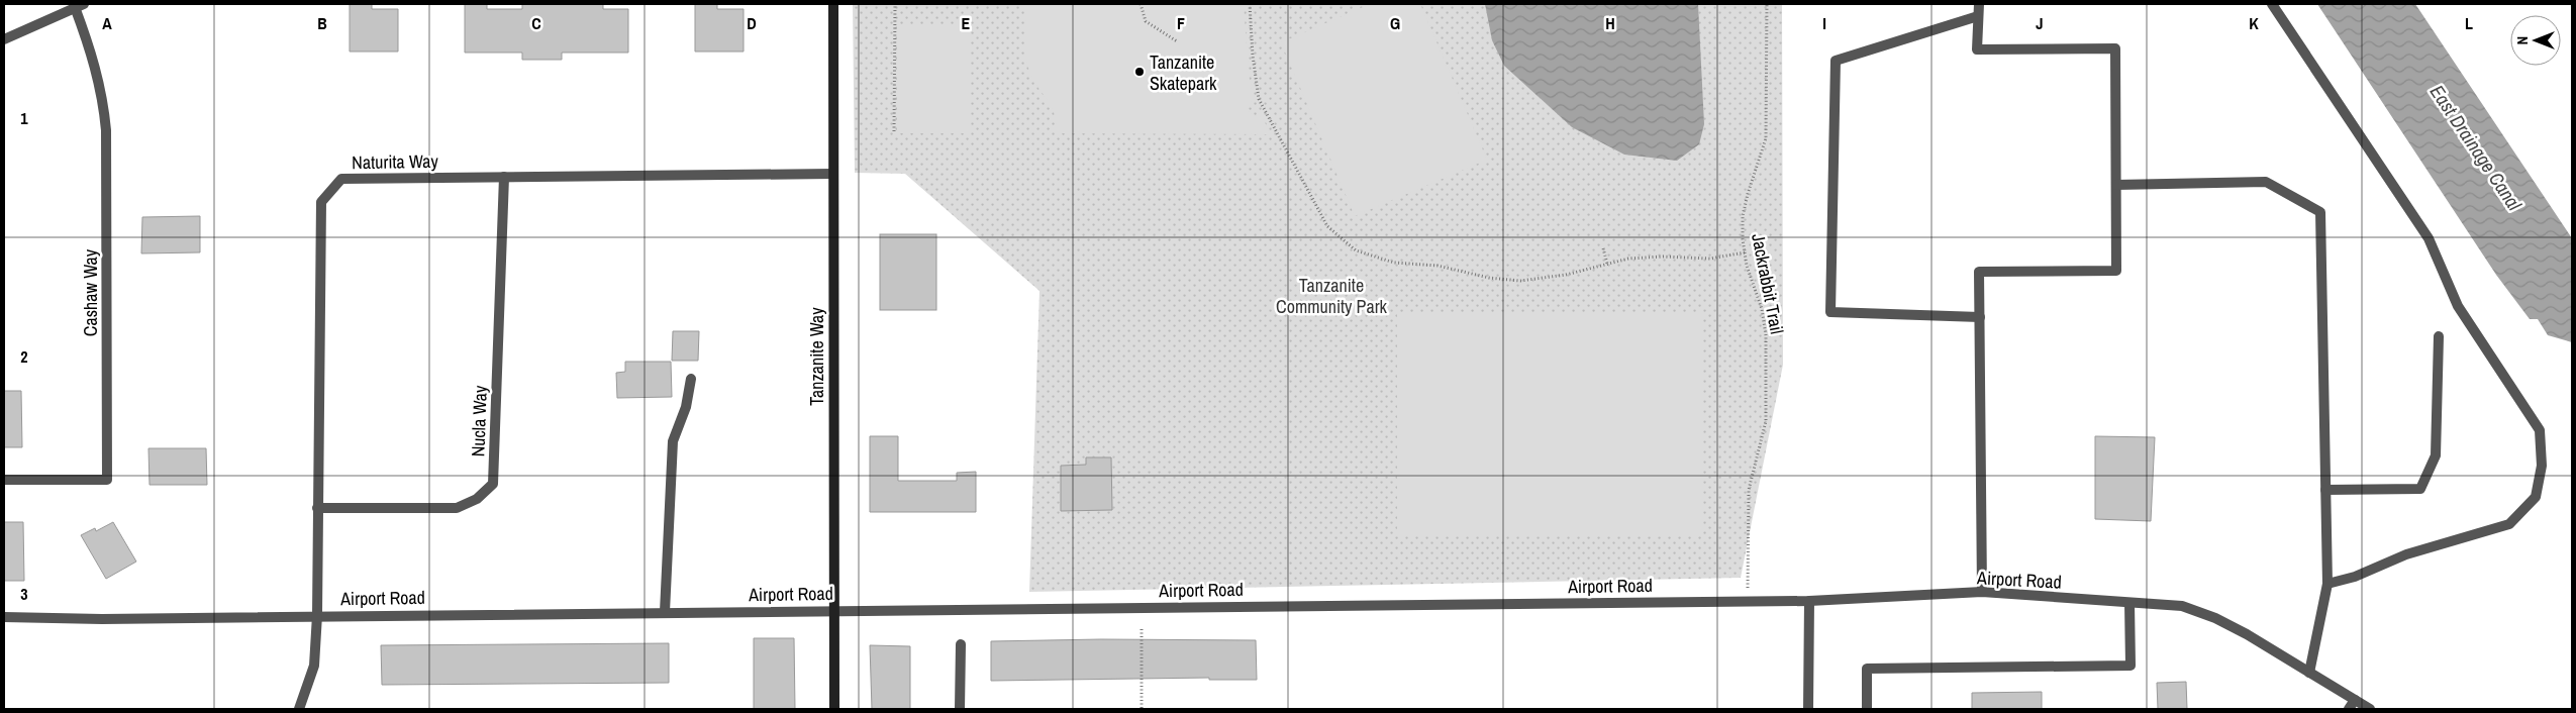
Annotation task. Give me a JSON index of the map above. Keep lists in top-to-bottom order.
{
  "streets": {
    "street": [
      "Naturita Way",
      "Cashaw Way",
      "Tanzanite Way",
      "Nucla Way",
      "Airport Road"
    ],
    "path": ["Jackrabbit Trail"]
  },
  "crossings": [
    ["Naturita Way", "Tanzanite Way"],
    ["Naturita Way", "Nucla Way"],
    ["Naturita Way", "Airport Road"],
    ["Jackrabbit Trail", "Airport Road"],
    ["Tanzanite Way", "Airport Road"]
  ],
  "water": ["East Drainage Canal"],
  "parks": ["Tanzanite Community Park"],
  "places": ["Tanzanite Skatepark"],
  "north": "left",
  "grid": {
    "columns": [
      "A",
      "B",
      "C",
      "D",
      "E",
      "F",
      "G",
      "H",
      "I",
      "J",
      "K",
      "L"
    ],
    "rows": ["1", "2", "3"]
  }
}
